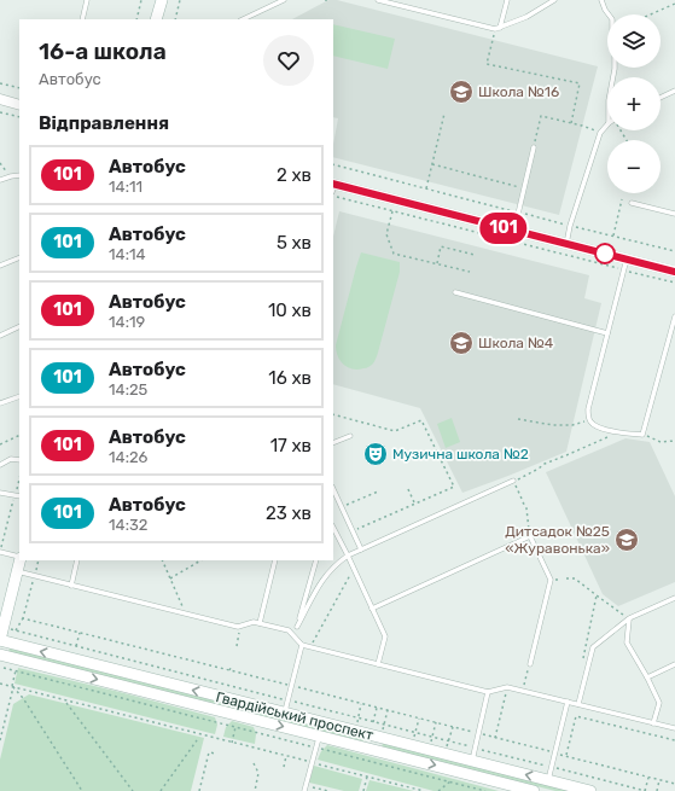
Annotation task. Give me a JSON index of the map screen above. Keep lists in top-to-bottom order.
{
  "streets": {
    "main road": ["Гвардійський проспект"]
  },
  "places": {
    "school or university": ["Школа №16", "Школа №4", "Дитсадок №25 «Журавонька»"],
    "theatre": ["Музична школа №2"]
  },
  "lines": ["bus line 101"],
  "page": {
    "on_map": "101",
    "map_buttons": ["+", "−"],
    "heading": [
      ["16-а школа", "Автобус"],
      "Відправлення"
    ],
    "list": [
      {
        "mark": "101",
        "name": "Автобус",
        "note": "14:11",
        "value": "2 хв"
      },
      {
        "mark": "101",
        "name": "Автобус",
        "note": "14:14",
        "value": "5 хв"
      },
      {
        "mark": "101",
        "name": "Автобус",
        "note": "14:19",
        "value": "10 хв"
      },
      {
        "mark": "101",
        "name": "Автобус",
        "note": "14:25",
        "value": "16 хв"
      },
      {
        "mark": "101",
        "name": "Автобус",
        "note": "14:26",
        "value": "17 хв"
      },
      {
        "mark": "101",
        "name": "Автобус",
        "note": "14:32",
        "value": "23 хв"
      }
    ]
  }
}
